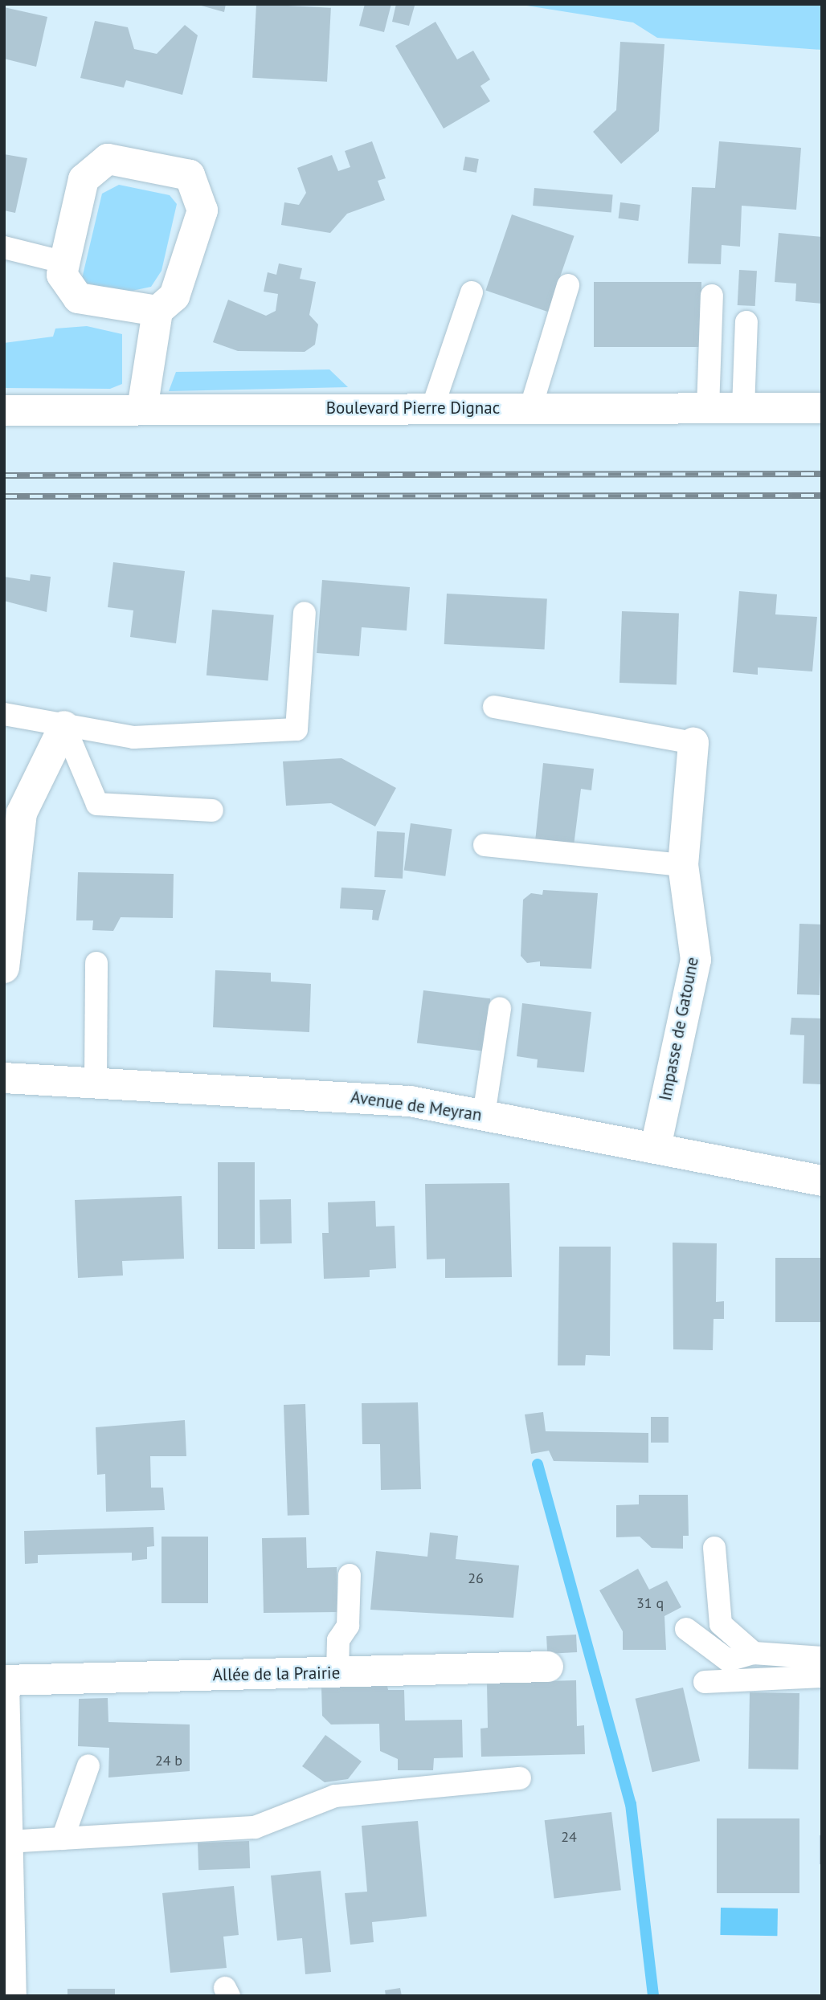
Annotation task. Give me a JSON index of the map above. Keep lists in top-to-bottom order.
{
  "streets": {
    "street": [
      "Boulevard Pierre Dignac",
      "Impasse de Gatoune",
      "Avenue de Meyran",
      "Allée de la Prairie"
    ]
  },
  "crossings": [
    ["Impasse de Gatoune", "Avenue de Meyran"]
  ],
  "house_numbers": [
    "26",
    "31 q",
    "24 b",
    "24"
  ]
}
